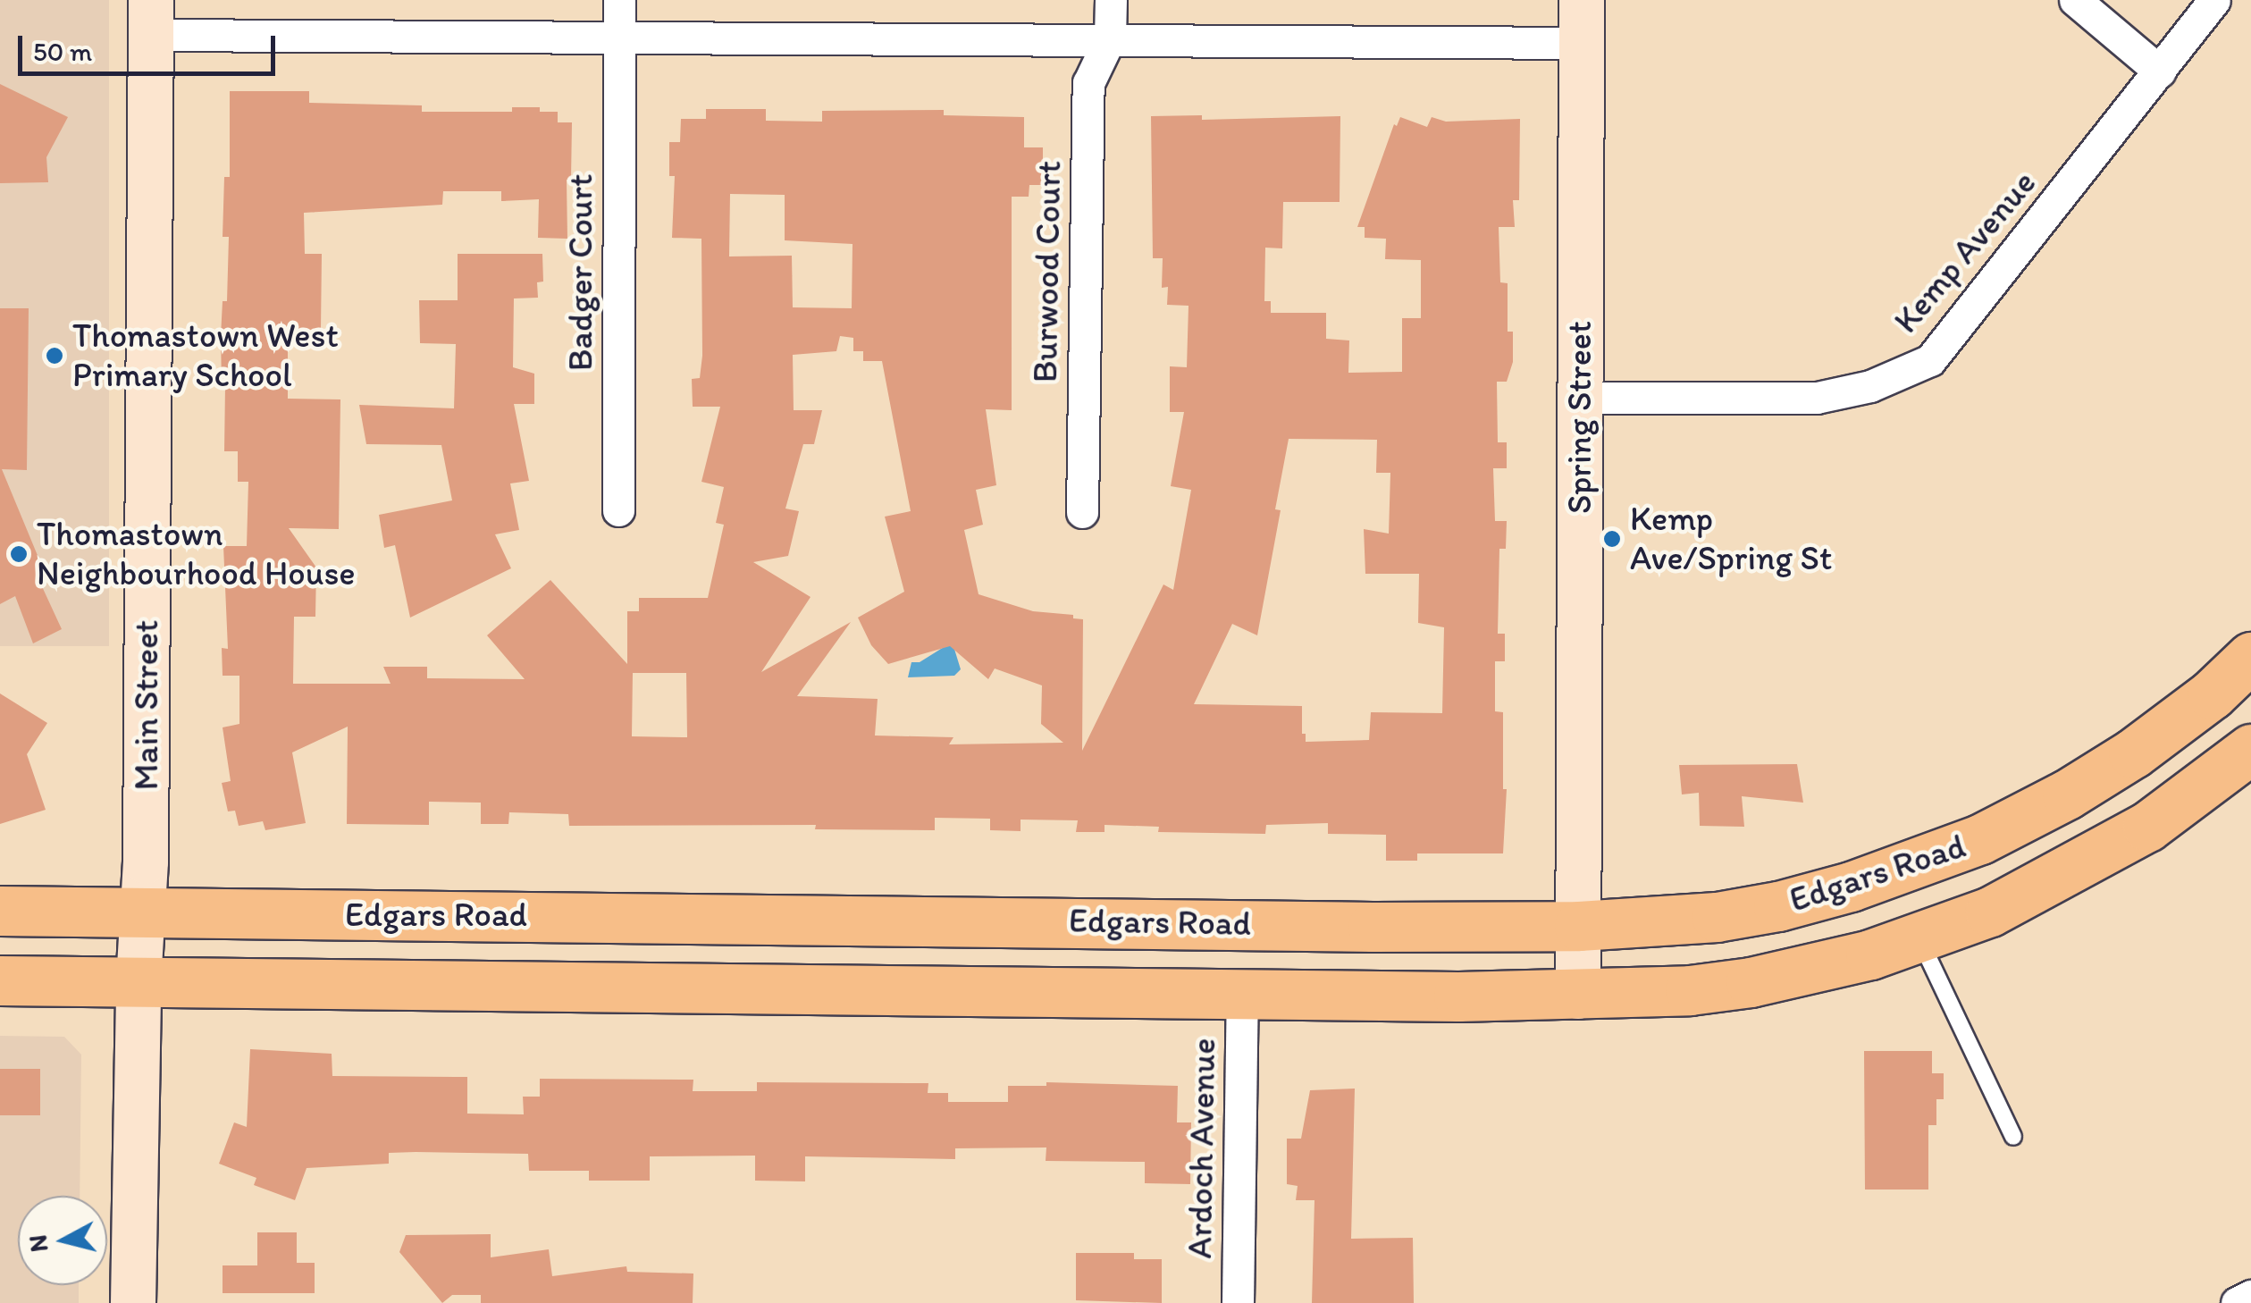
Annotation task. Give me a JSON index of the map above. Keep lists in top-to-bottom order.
{
  "streets": {
    "main road": ["Edgars Road"],
    "street": [
      "Kemp Avenue",
      "Burwood Court",
      "Badger Court",
      "Spring Street",
      "Main Street",
      "Ardoch Avenue"
    ]
  },
  "crossings": [
    ["Kemp Avenue", "Spring Street"],
    ["Spring Street", "Edgars Road"],
    ["Main Street", "Edgars Road"],
    ["Edgars Road", "Ardoch Avenue"]
  ],
  "places": ["Thomastown West Primary School", "Kemp Ave/Spring St", "Thomastown Neighbourhood House"],
  "scale_bar": "50 m",
  "north": "left"
}
